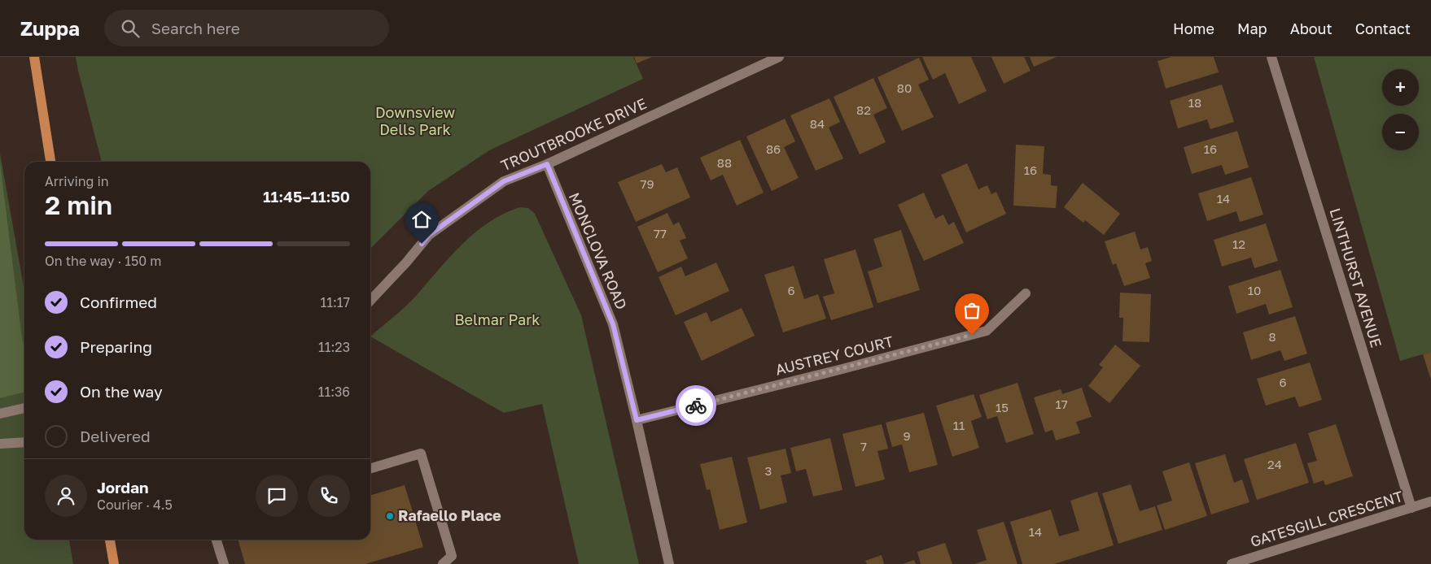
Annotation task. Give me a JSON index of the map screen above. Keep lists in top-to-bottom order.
{
  "streets": {
    "street": [
      "TROUTBROOKE DRIVE",
      "MONCLOVA ROAD",
      "LINTHURST AVENUE",
      "AUSTREY COURT",
      "GATESGILL CRESCENT"
    ]
  },
  "crossings": [
    ["TROUTBROOKE DRIVE", "MONCLOVA ROAD"],
    ["MONCLOVA ROAD", "AUSTREY COURT"],
    ["LINTHURST AVENUE", "GATESGILL CRESCENT"]
  ],
  "parks": ["Downsview Dells Park", "Belmar Park"],
  "places": ["Rafaello Place"],
  "house_numbers": [
    "80",
    "18",
    "82",
    "84",
    "86",
    "16",
    "88",
    "16",
    "79",
    "14",
    "77",
    "12",
    "6",
    "10",
    "8",
    "6",
    "17",
    "15",
    "11",
    "9",
    "7",
    "24",
    "3",
    "14"
  ],
  "page": {
    "header": "Zuppa",
    "search": "Search here",
    "nav": [
      "Home",
      "Map",
      "About",
      "Contact"
    ],
    "map_buttons": ["+", "−"],
    "heading": ["2 min", "Arriving in", "11:45–11:50"],
    "panel": ["Jordan", "Courier · 4.5"],
    "bar": "On the way · 150 m",
    "list": [
      ["Confirmed", "11:17"],
      ["Preparing", "11:23"],
      ["On the way", "11:36"],
      "Delivered"
    ]
  }
}
